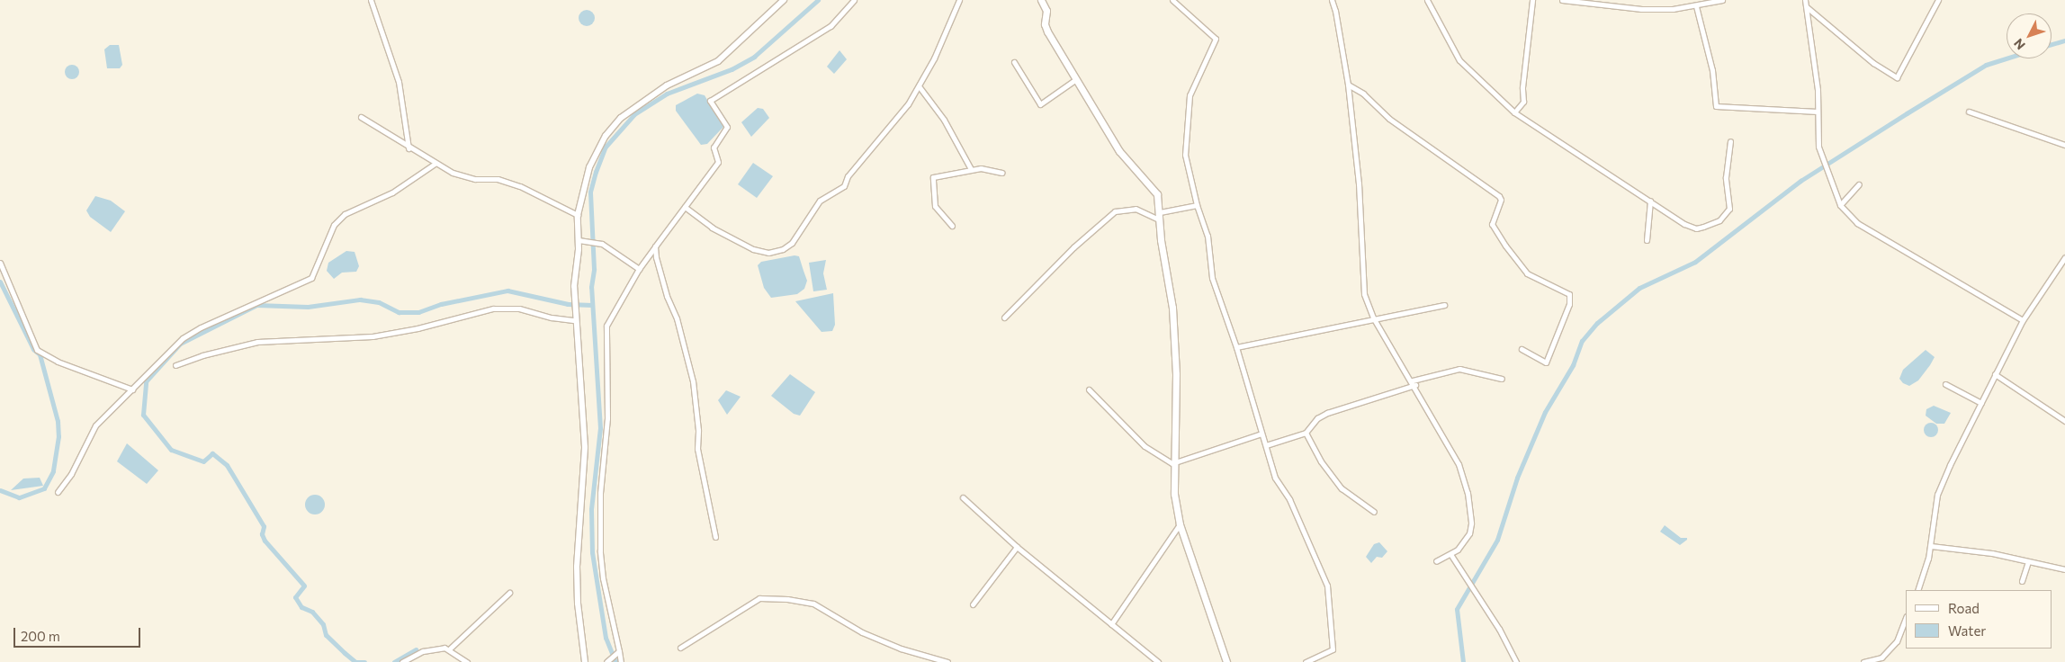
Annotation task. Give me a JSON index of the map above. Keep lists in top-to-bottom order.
{
  "legend": ["Road", "Water"],
  "scale_bar": "200 m",
  "north": "bottom left"
}
